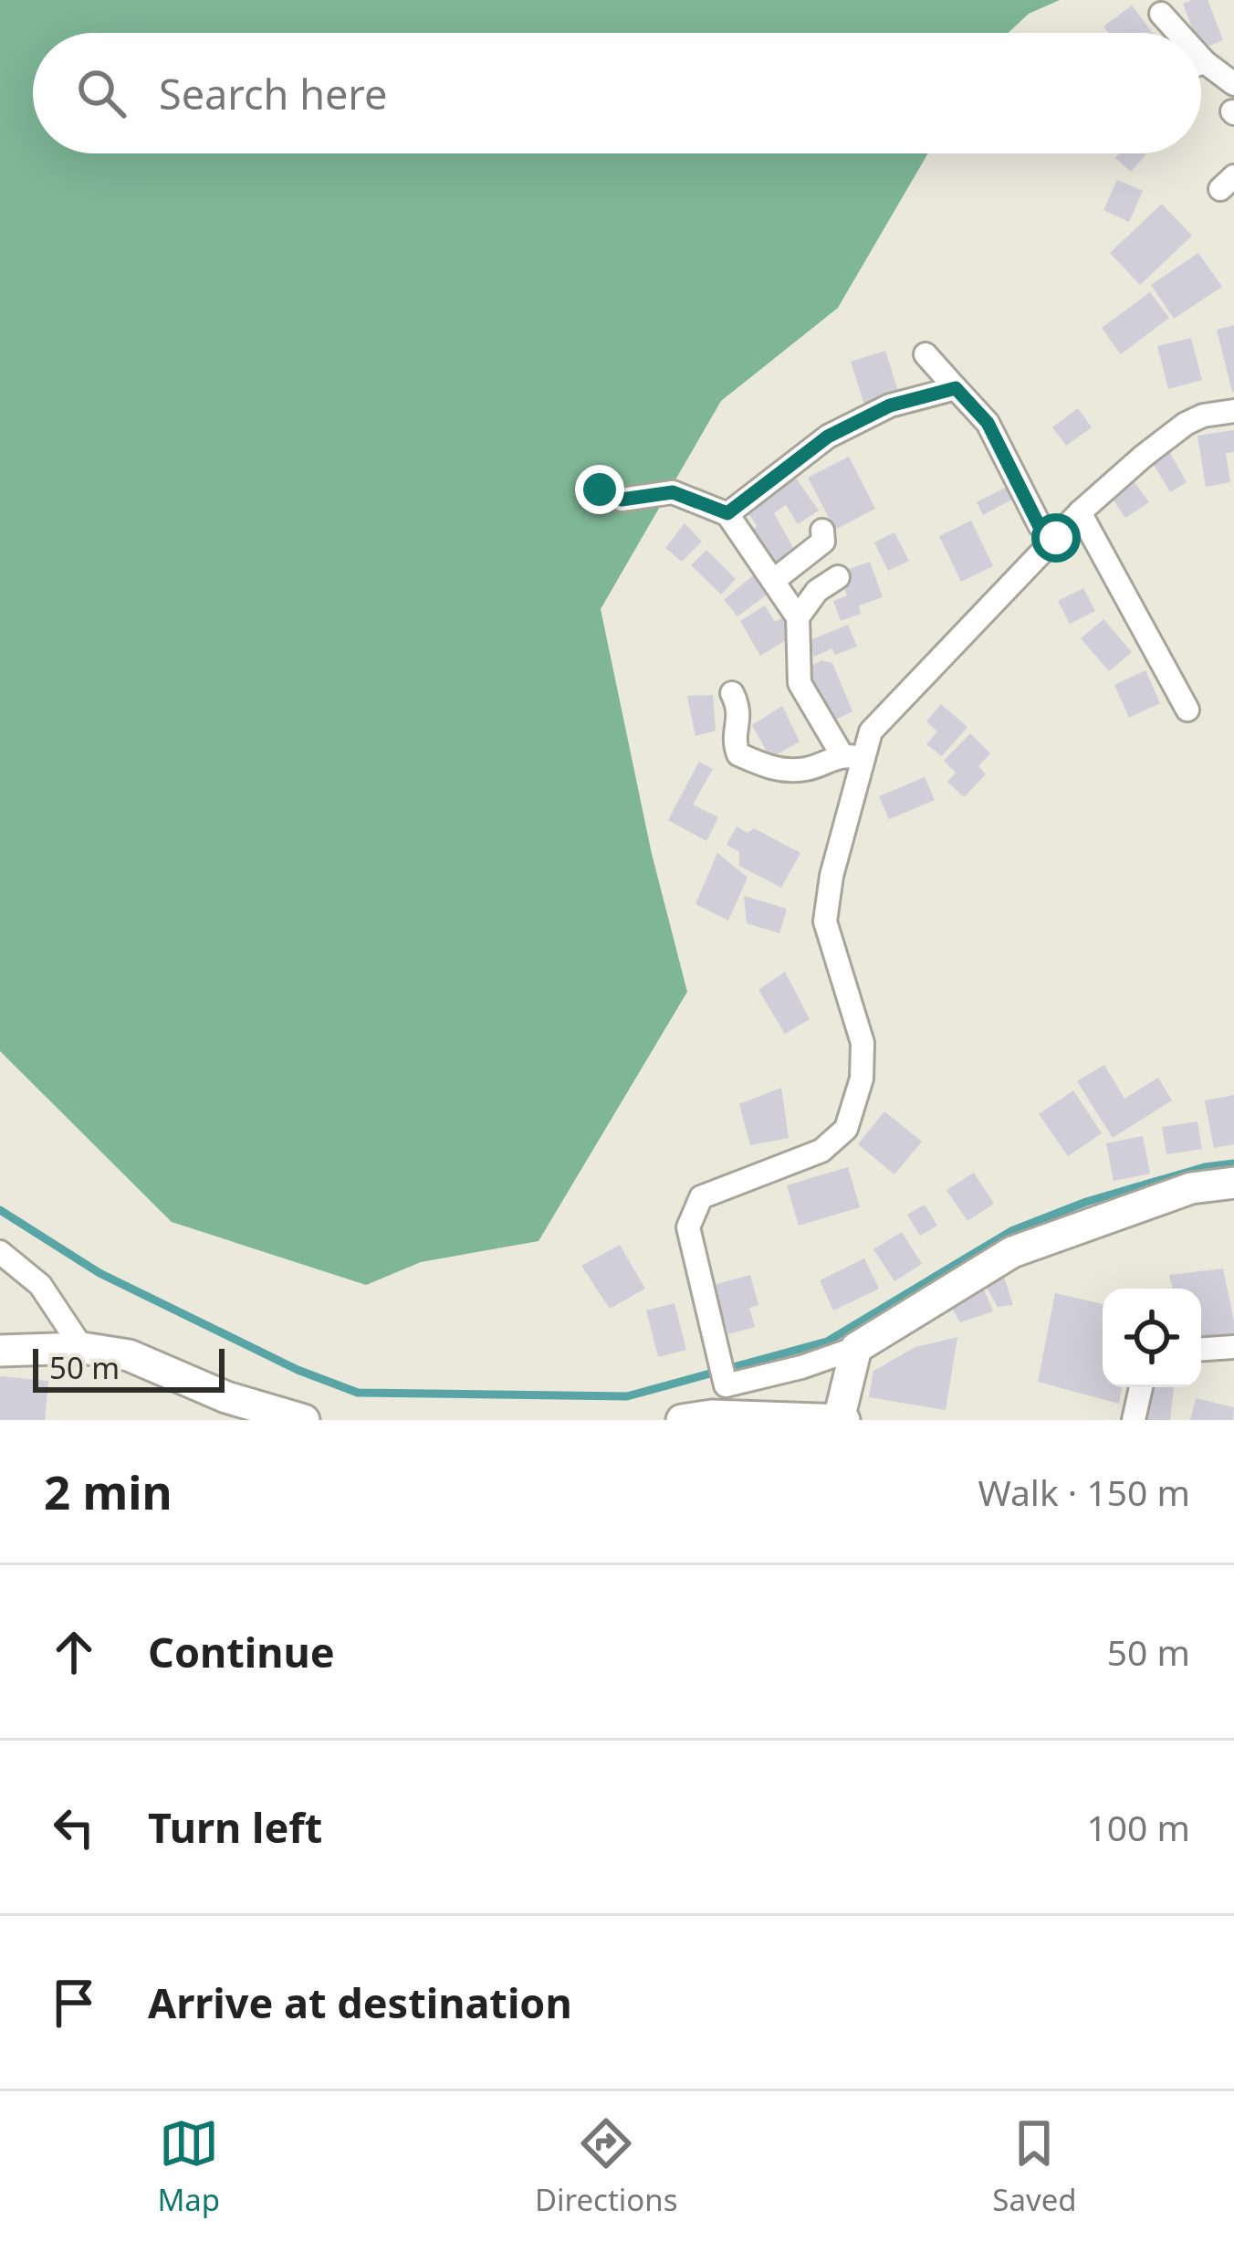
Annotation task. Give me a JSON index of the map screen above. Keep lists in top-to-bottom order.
{
  "scale_bar": "50 m",
  "page": {
    "search": "Search here",
    "scale": "50 m",
    "heading": ["2 min", "Walk · 150 m"],
    "list": [
      ["Continue", "50 m"],
      ["Turn left", "100 m"],
      "Arrive at destination"
    ],
    "nav": ["Map", "Directions", "Saved"]
  }
}
